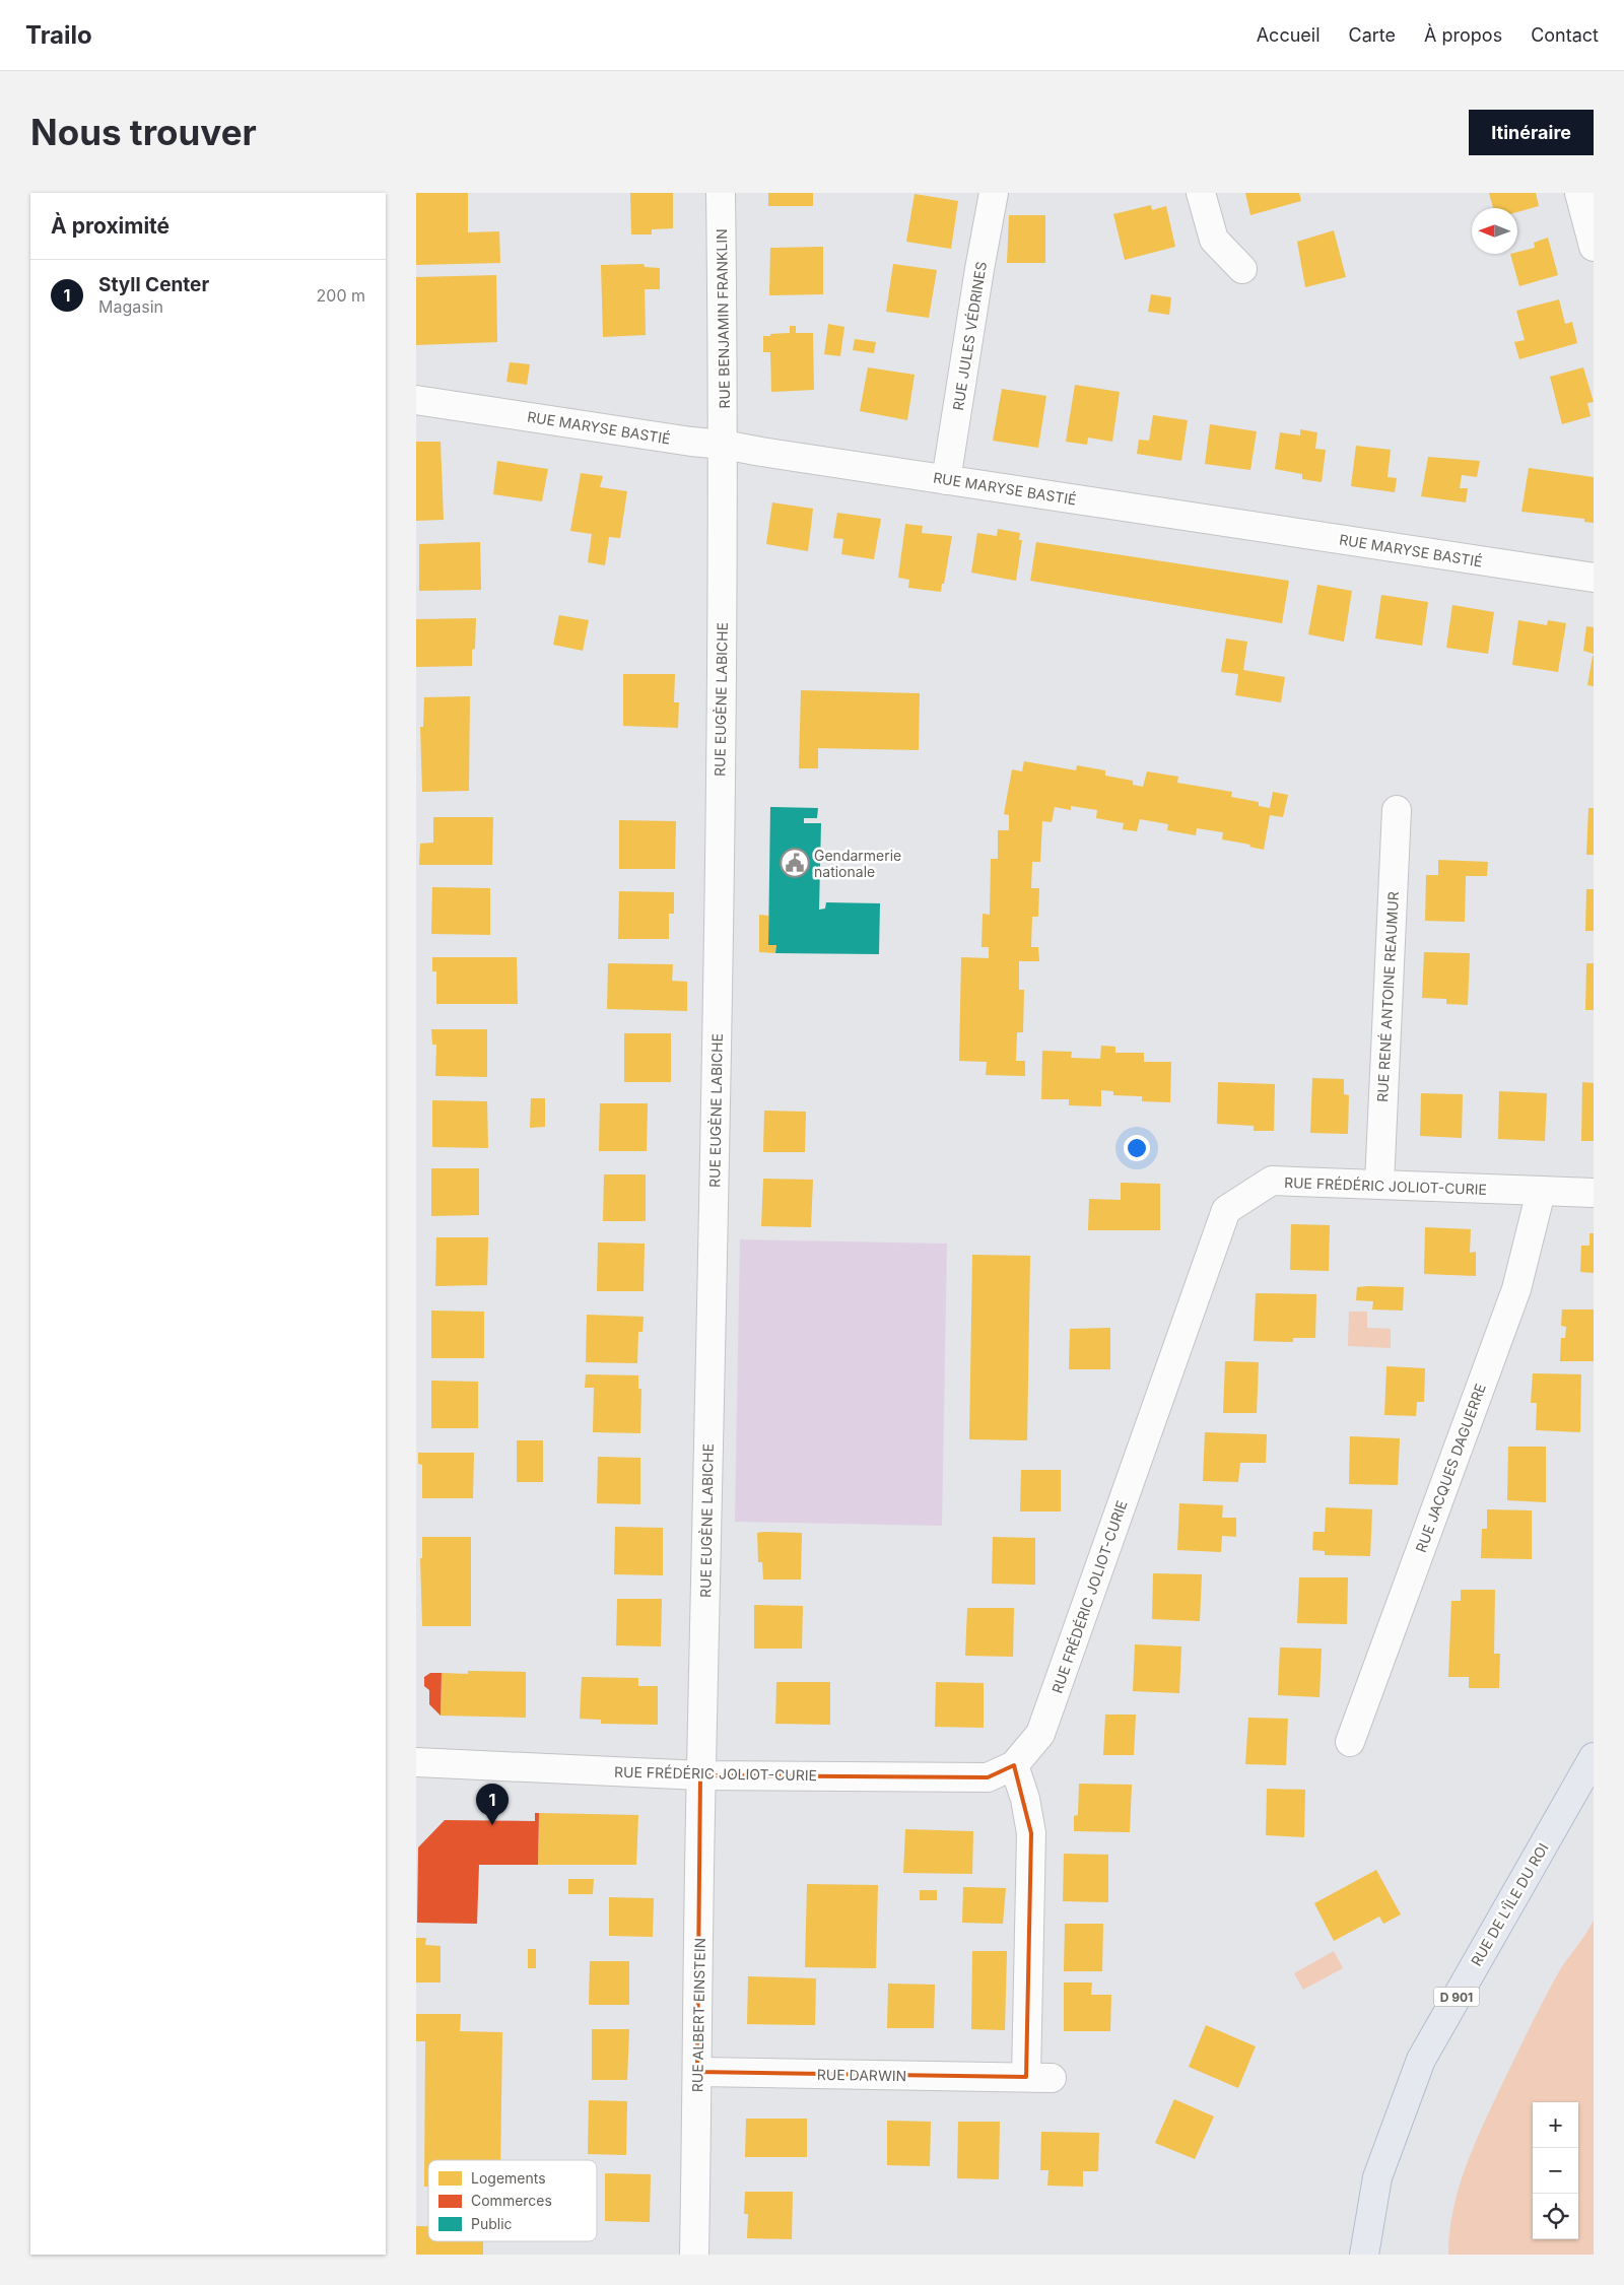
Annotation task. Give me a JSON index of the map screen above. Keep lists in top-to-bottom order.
{
  "streets": {
    "main road": ["RUE DE L'ÎLE DU ROI", "D 901"],
    "street": [
      "RUE BENJAMIN FRANKLIN",
      "RUE JULES VÉDRINES",
      "RUE MARYSE BASTIÉ",
      "RUE EUGÈNE LABICHE",
      "RUE RENÉ ANTOINE REAUMUR",
      "RUE FRÉDÉRIC JOLIOT-CURIE",
      "RUE JACQUES DAGUERRE",
      "RUE ALBERT EINSTEIN",
      "RUE DARWIN"
    ]
  },
  "crossings": [
    ["RUE BENJAMIN FRANKLIN", "RUE MARYSE BASTIÉ"],
    ["RUE BENJAMIN FRANKLIN", "RUE EUGÈNE LABICHE"],
    ["RUE JULES VÉDRINES", "RUE MARYSE BASTIÉ"],
    ["RUE MARYSE BASTIÉ", "RUE EUGÈNE LABICHE"],
    ["RUE EUGÈNE LABICHE", "RUE FRÉDÉRIC JOLIOT-CURIE"],
    ["RUE EUGÈNE LABICHE", "RUE ALBERT EINSTEIN"],
    ["RUE RENÉ ANTOINE REAUMUR", "RUE FRÉDÉRIC JOLIOT-CURIE"],
    ["RUE FRÉDÉRIC JOLIOT-CURIE", "RUE JACQUES DAGUERRE"],
    ["RUE FRÉDÉRIC JOLIOT-CURIE", "RUE ALBERT EINSTEIN"],
    ["RUE FRÉDÉRIC JOLIOT-CURIE", "RUE DARWIN"],
    ["RUE ALBERT EINSTEIN", "RUE DARWIN"]
  ],
  "places": {
    "public building": ["Gendarmerie nationale"]
  },
  "legend": ["Logements", "Commerces", "Public"],
  "north": "left",
  "page": {
    "header": "Trailo",
    "nav": [
      "Accueil",
      "Carte",
      "À propos",
      "Contact"
    ],
    "buttons": "Itinéraire",
    "title": "Nous trouver",
    "heading": "À proximité",
    "list": [
      {
        "mark": "1",
        "name": "Styll Center",
        "note": "Magasin",
        "value": "200 m"
      }
    ],
    "pins": "1",
    "map_buttons": ["+", "−"]
  }
}
